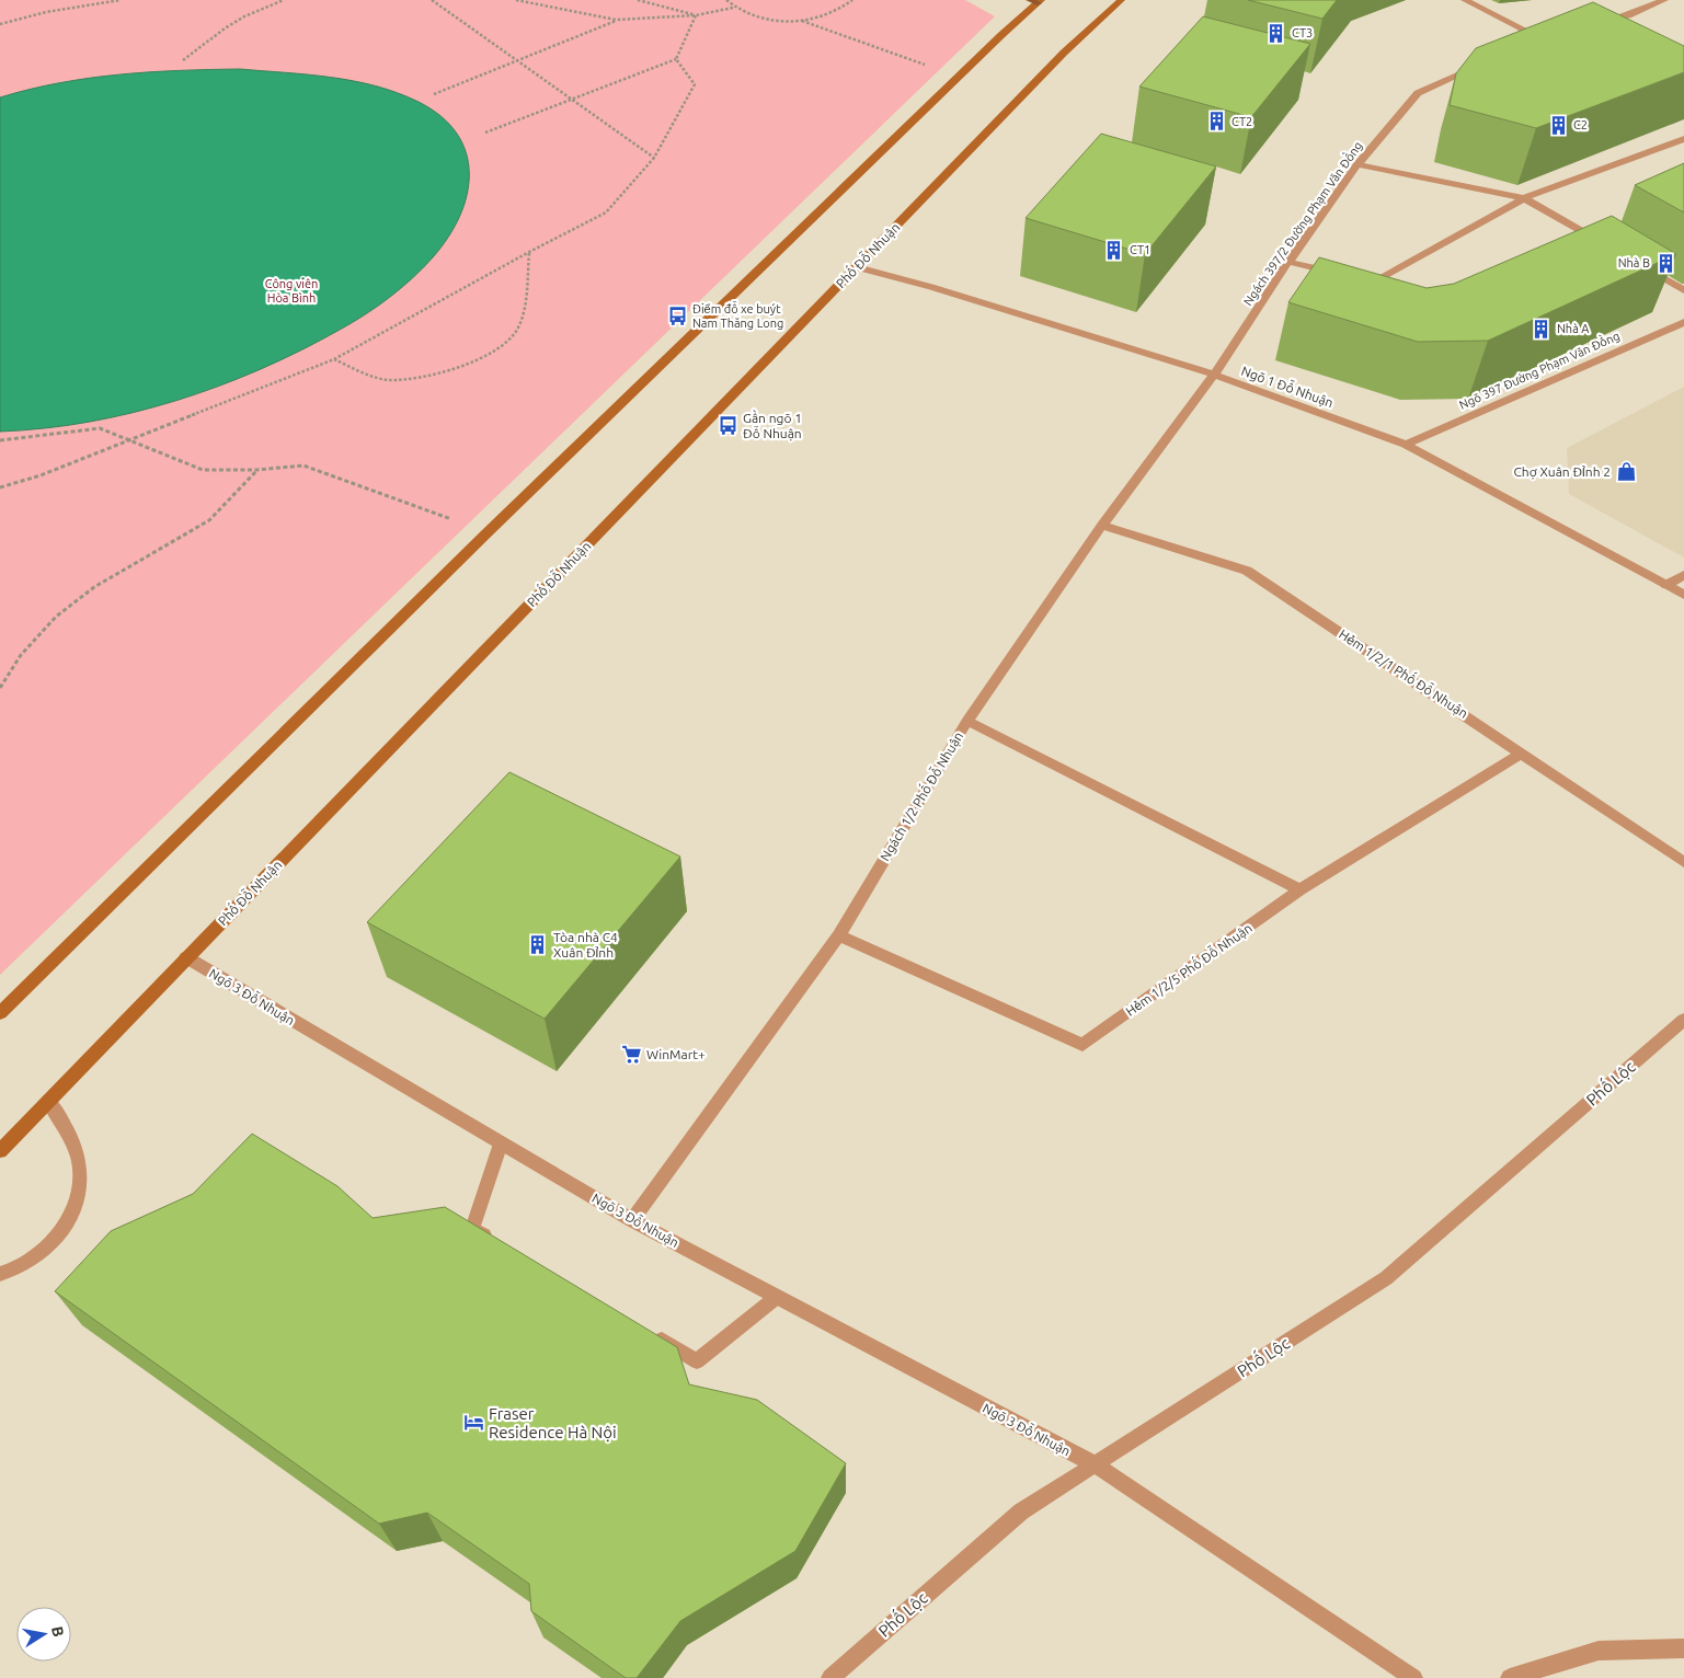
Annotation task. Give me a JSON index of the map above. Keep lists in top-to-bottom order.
{
  "streets": {
    "street": [
      "Ngách 397/2 Đường Phạm Văn Đồng",
      "Phố Đỗ Nhuận",
      "Ngõ 397 Đường Phạm Văn Đồng",
      "Ngõ 1 Đỗ Nhuận",
      "Hẻm 1/2/1 Phố Đỗ Nhuận",
      "Ngách 1/2 Phố Đỗ Nhuận",
      "Hẻm 1/2/5 Phố Đỗ Nhuận",
      "Ngõ 3 Đỗ Nhuận",
      "Phố Lộc"
    ]
  },
  "crossings": [
    ["Ngách 397/2 Đường Phạm Văn Đồng", "Ngõ 1 Đỗ Nhuận"],
    ["Ngách 397/2 Đường Phạm Văn Đồng", "Ngách 1/2 Phố Đỗ Nhuận"],
    ["Phố Đỗ Nhuận", "Ngõ 1 Đỗ Nhuận"],
    ["Phố Đỗ Nhuận", "Ngõ 3 Đỗ Nhuận"],
    ["Ngõ 397 Đường Phạm Văn Đồng", "Ngõ 1 Đỗ Nhuận"],
    ["Ngõ 1 Đỗ Nhuận", "Ngách 1/2 Phố Đỗ Nhuận"],
    ["Hẻm 1/2/1 Phố Đỗ Nhuận", "Ngách 1/2 Phố Đỗ Nhuận"],
    ["Hẻm 1/2/1 Phố Đỗ Nhuận", "Hẻm 1/2/5 Phố Đỗ Nhuận"],
    ["Ngách 1/2 Phố Đỗ Nhuận", "Hẻm 1/2/5 Phố Đỗ Nhuận"],
    ["Ngách 1/2 Phố Đỗ Nhuận", "Ngõ 3 Đỗ Nhuận"],
    ["Ngõ 3 Đỗ Nhuận", "Phố Lộc"]
  ],
  "parks": ["Công viên Hòa Bình"],
  "places": {
    "building": [
      "CT3",
      "CT2",
      "C2",
      "CT1",
      "Nhà B",
      "Nhà A",
      "Tòa nhà C4 Xuân Đỉnh"
    ],
    "bus stop": ["Điểm đỗ xe buýt Nam Thăng Long", "Gần ngõ 1 Đỗ Nhuận"],
    "shop": ["Chợ Xuân Đỉnh 2"],
    "supermarket": ["WinMart+"],
    "hotel": ["Fraser Residence Hà Nội"]
  },
  "north": "right"
}
